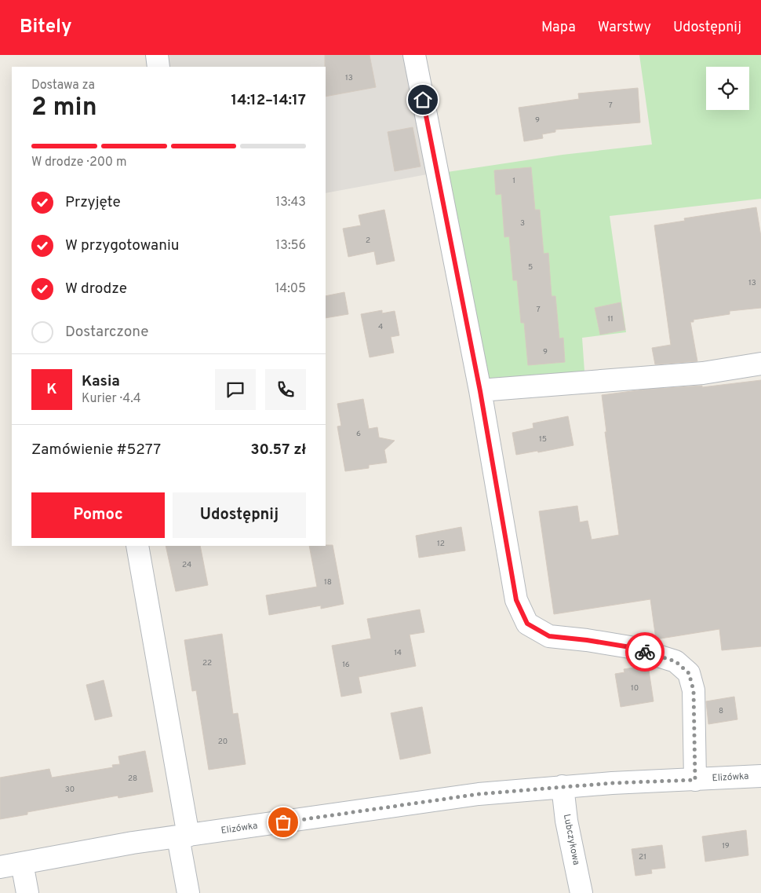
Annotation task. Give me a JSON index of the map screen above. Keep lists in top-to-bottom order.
{
  "streets": {
    "street": ["Elizówka", "Lubczykowa"]
  },
  "crossings": [
    ["Elizówka", "Lubczykowa"]
  ],
  "house_numbers": [
    "13",
    "7",
    "9",
    "1",
    "3",
    "2",
    "5",
    "13",
    "7",
    "11",
    "4",
    "9",
    "6",
    "15",
    "12",
    "24",
    "18",
    "14",
    "22",
    "16",
    "10",
    "8",
    "20",
    "28",
    "30",
    "19",
    "21"
  ],
  "page": {
    "header": "Bitely",
    "nav": ["Mapa", "Warstwy", "Udostępnij"],
    "heading": ["2 min", "Dostawa za", "14:12–14:17"],
    "panel": [
      "Kasia",
      "Kurier · 4.4",
      "Zamówienie #5277",
      "30.57 zł"
    ],
    "bar": "W drodze · 200 m",
    "list": [
      ["Przyjęte", "13:43"],
      ["W przygotowaniu", "13:56"],
      ["W drodze", "14:05"],
      "Dostarczone"
    ],
    "round": "K",
    "buttons": ["Pomoc", "Udostępnij"]
  }
}
